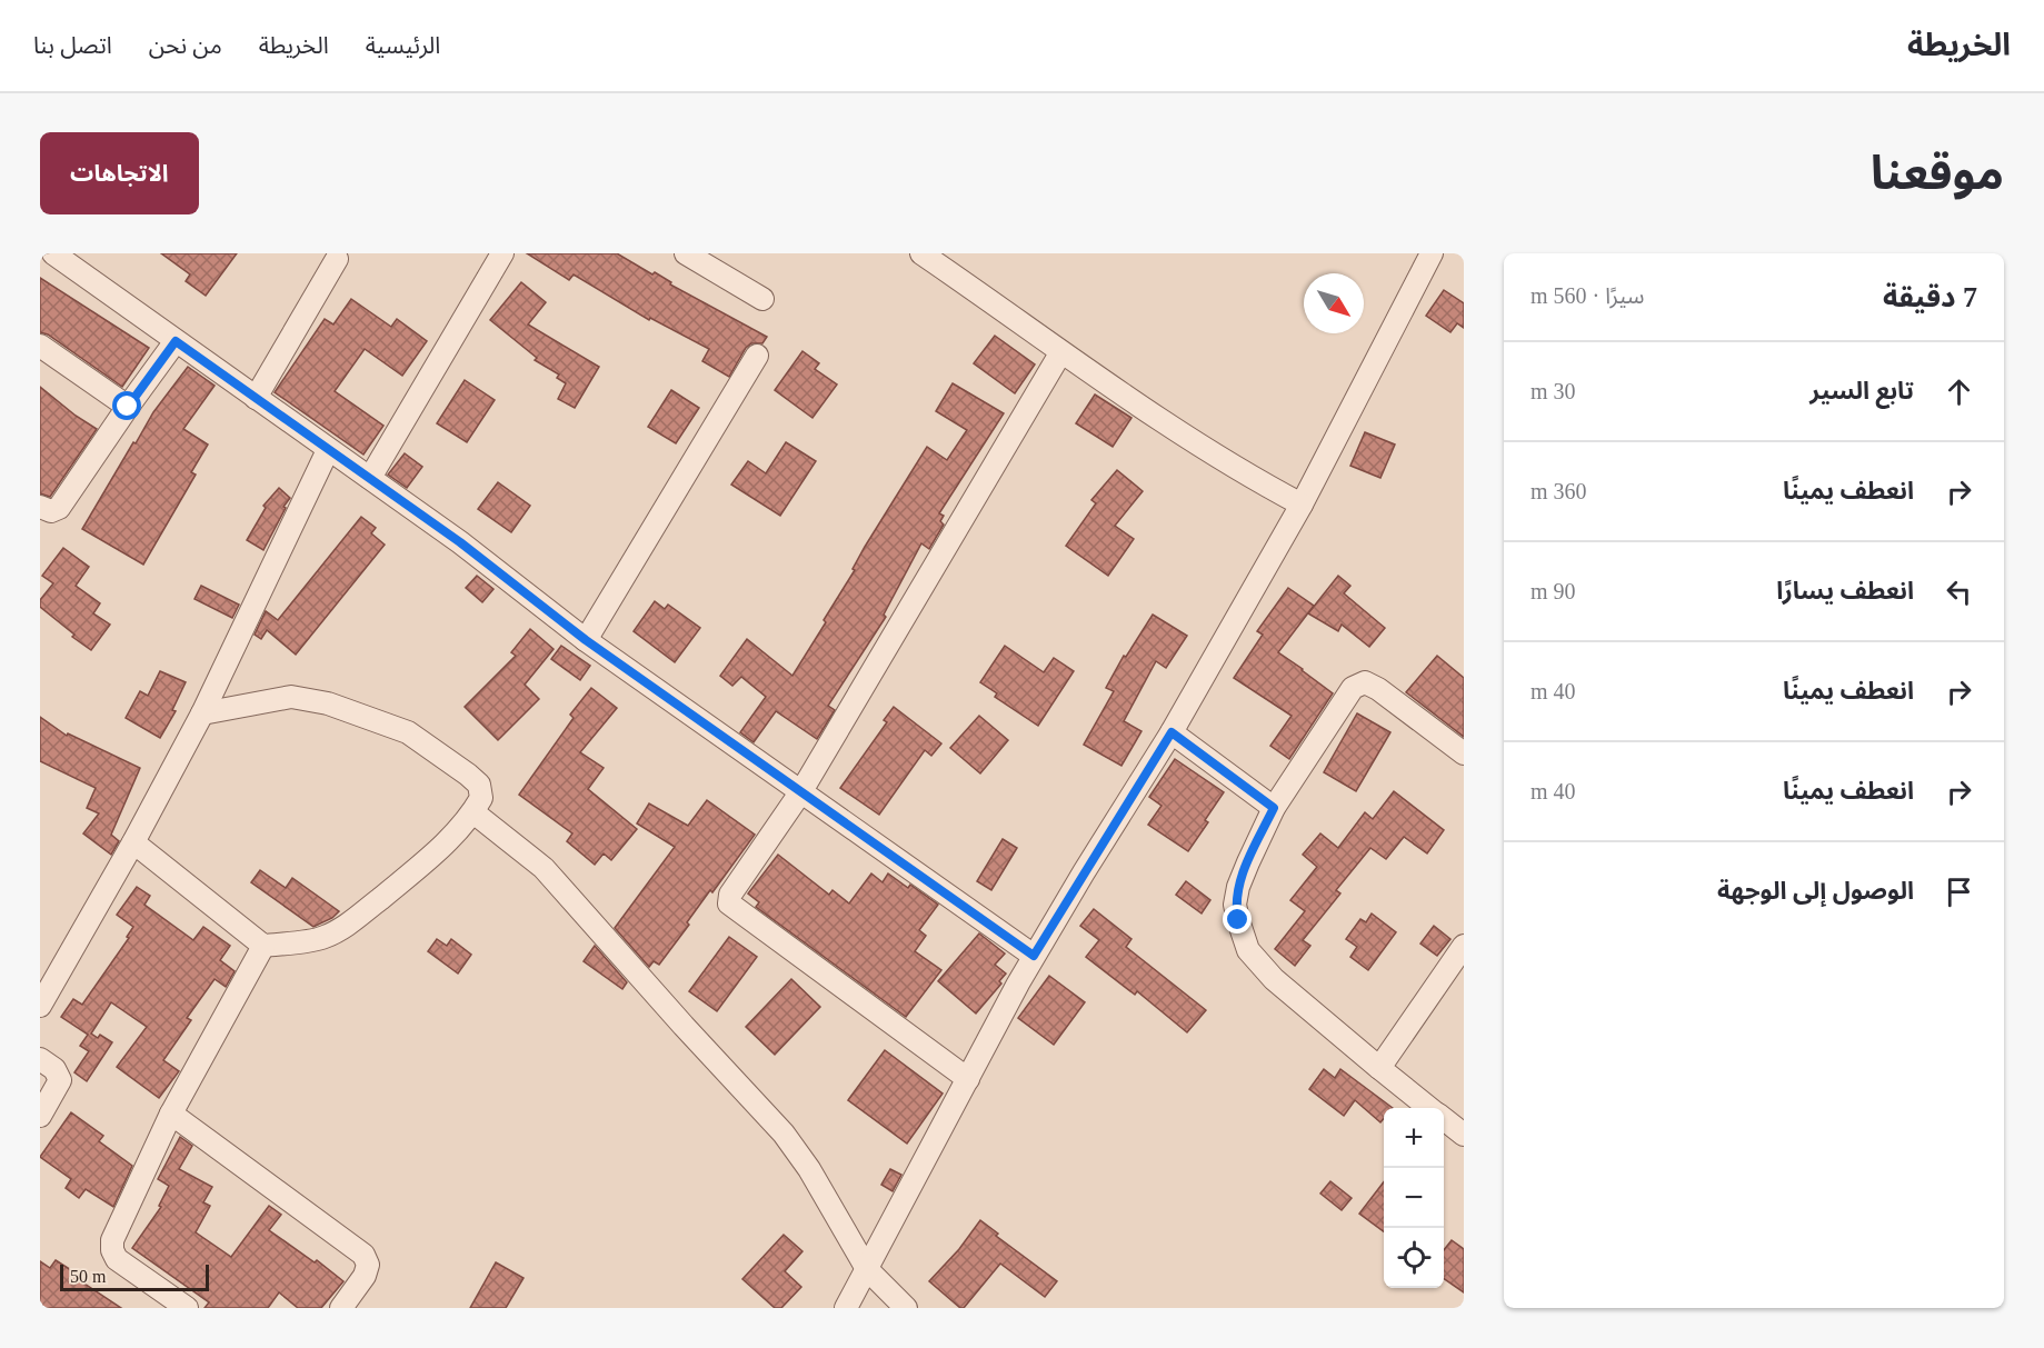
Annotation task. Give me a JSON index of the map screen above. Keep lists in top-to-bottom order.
{
  "scale_bar": "50 m",
  "north": "bottom right",
  "page": {
    "header": "الخريطة",
    "nav": [
      "الرئيسية",
      "الخريطة",
      "من نحن",
      "اتصل بنا"
    ],
    "title": "موقعنا",
    "buttons": "الاتجاهات",
    "heading": ["7 دقيقة", "سيرًا · 560 m"],
    "list": [
      ["تابع السير", "30 m"],
      ["انعطف يمينًا", "360 m"],
      ["انعطف يسارًا", "90 m"],
      ["انعطف يمينًا", "40 m"],
      ["انعطف يمينًا", "40 m"],
      "الوصول إلى الوجهة"
    ],
    "map_buttons": ["+", "−"],
    "scale": "50 m"
  }
}
